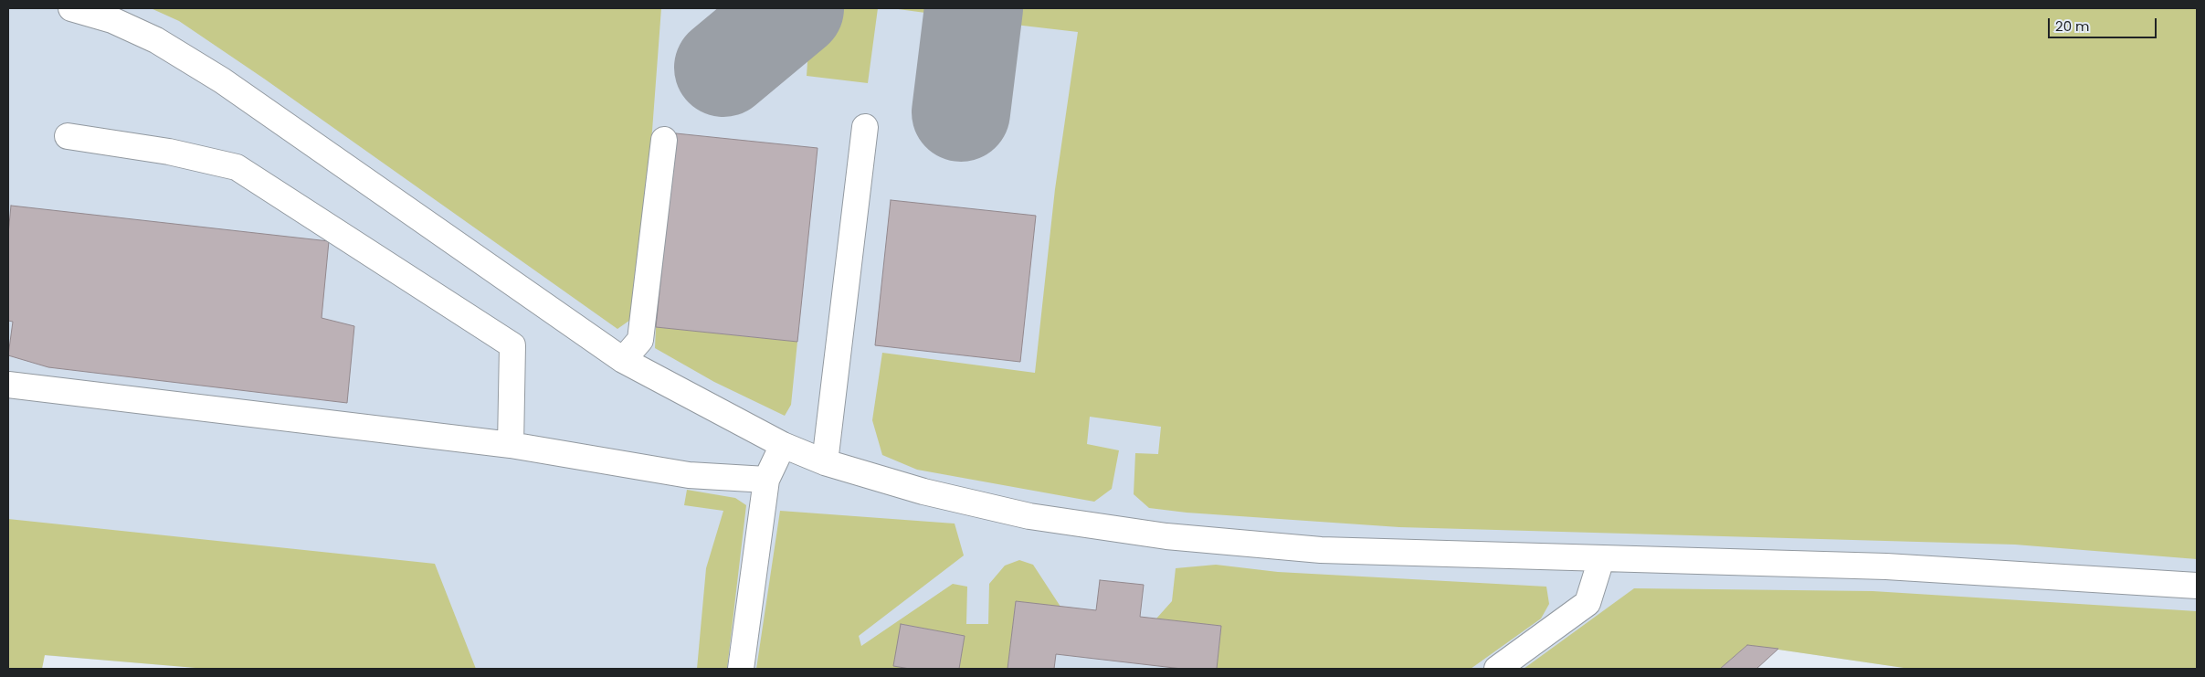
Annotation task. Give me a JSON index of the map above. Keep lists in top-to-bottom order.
{
  "scale_bar": "20 m"
}
